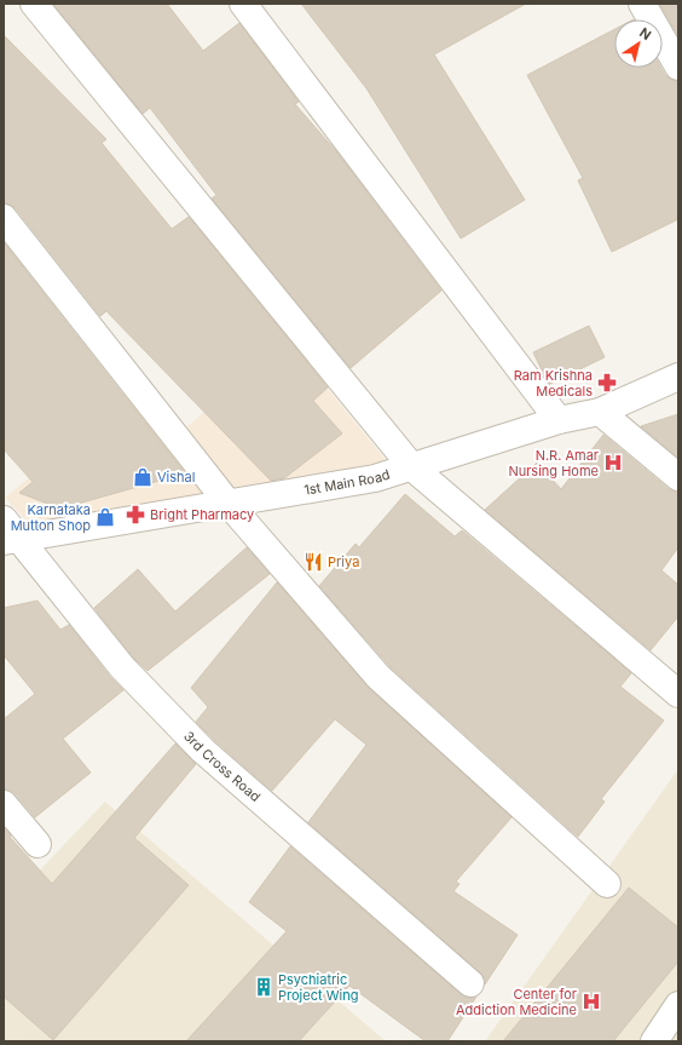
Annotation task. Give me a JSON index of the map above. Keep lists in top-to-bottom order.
{
  "streets": {
    "street": ["1st Main Road", "3rd Cross Road"]
  },
  "crossings": [
    ["1st Main Road", "3rd Cross Road"]
  ],
  "places": {
    "pharmacy": ["Ram Krishna Medicals", "Bright Pharmacy"],
    "hospital": ["N.R. Amar Nursing Home", "Center for Addiction Medicine"],
    "shop": ["Vishal", "Karnataka Mutton Shop"],
    "restaurant": ["Priya"],
    "building": ["Psychiatric Project Wing"]
  },
  "north": "top right"
}
